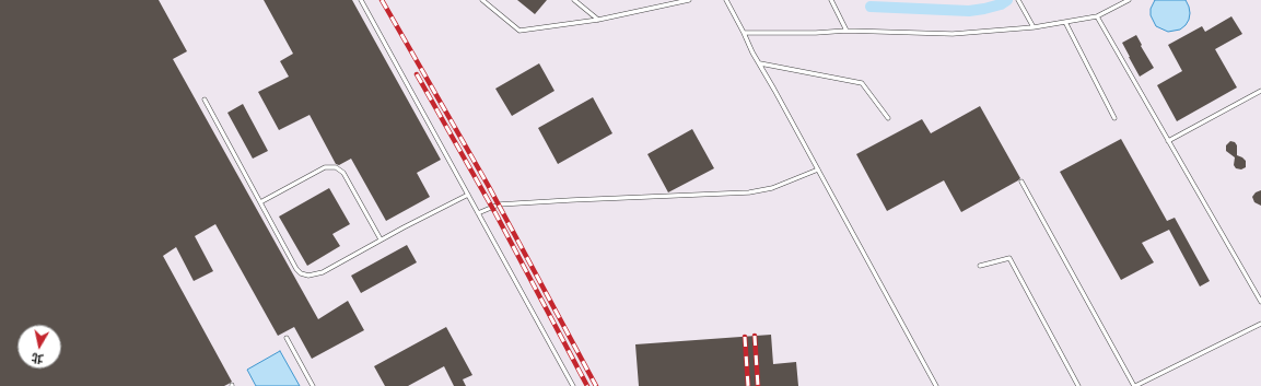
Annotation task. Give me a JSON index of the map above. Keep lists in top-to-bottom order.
{
  "north": "bottom"
}
